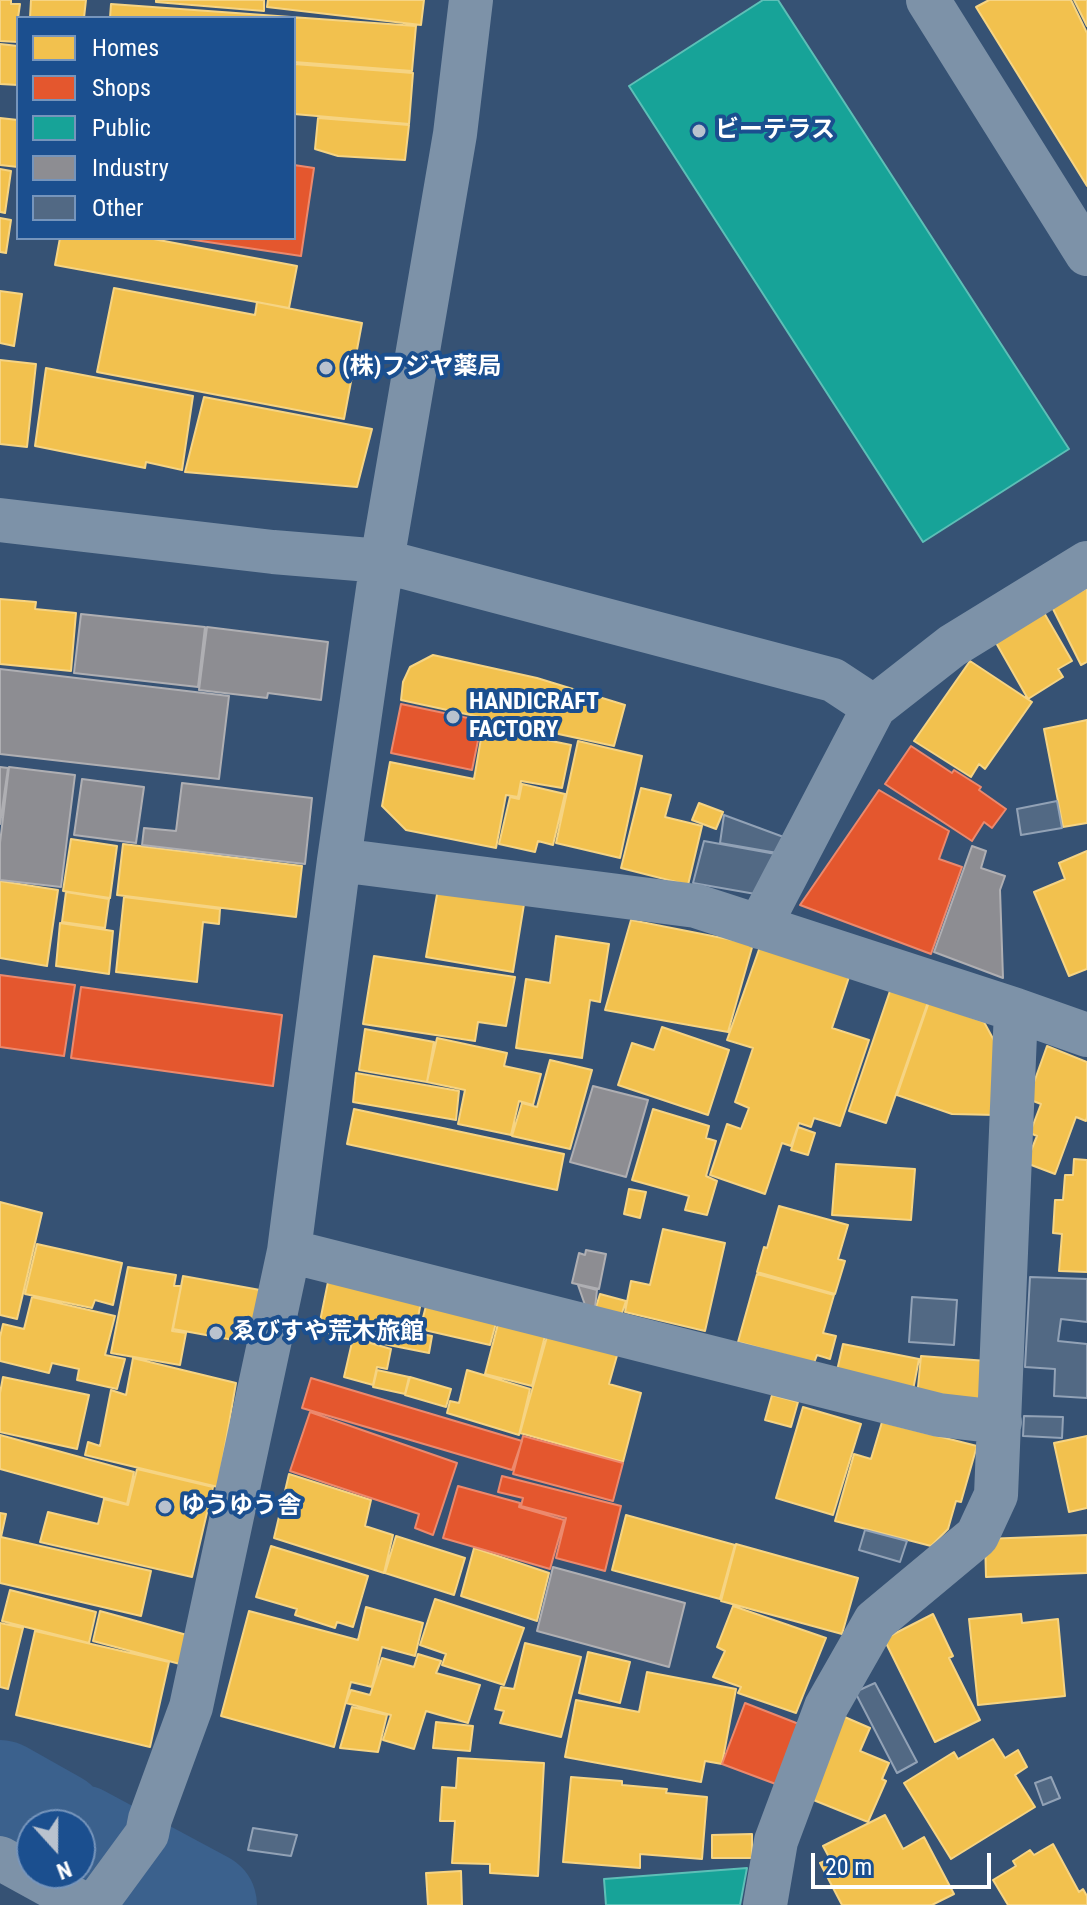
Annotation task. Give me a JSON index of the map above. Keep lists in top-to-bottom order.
{
  "places": [
    "ビーテラス",
    "(株)フジヤ薬局",
    "HANDICRAFT FACTORY",
    "ゑびすや荒木旅館",
    "ゆうゆう舎"
  ],
  "legend": [
    "Homes",
    "Shops",
    "Public",
    "Industry",
    "Other"
  ],
  "scale_bar": "20 m",
  "north": "bottom"
}
